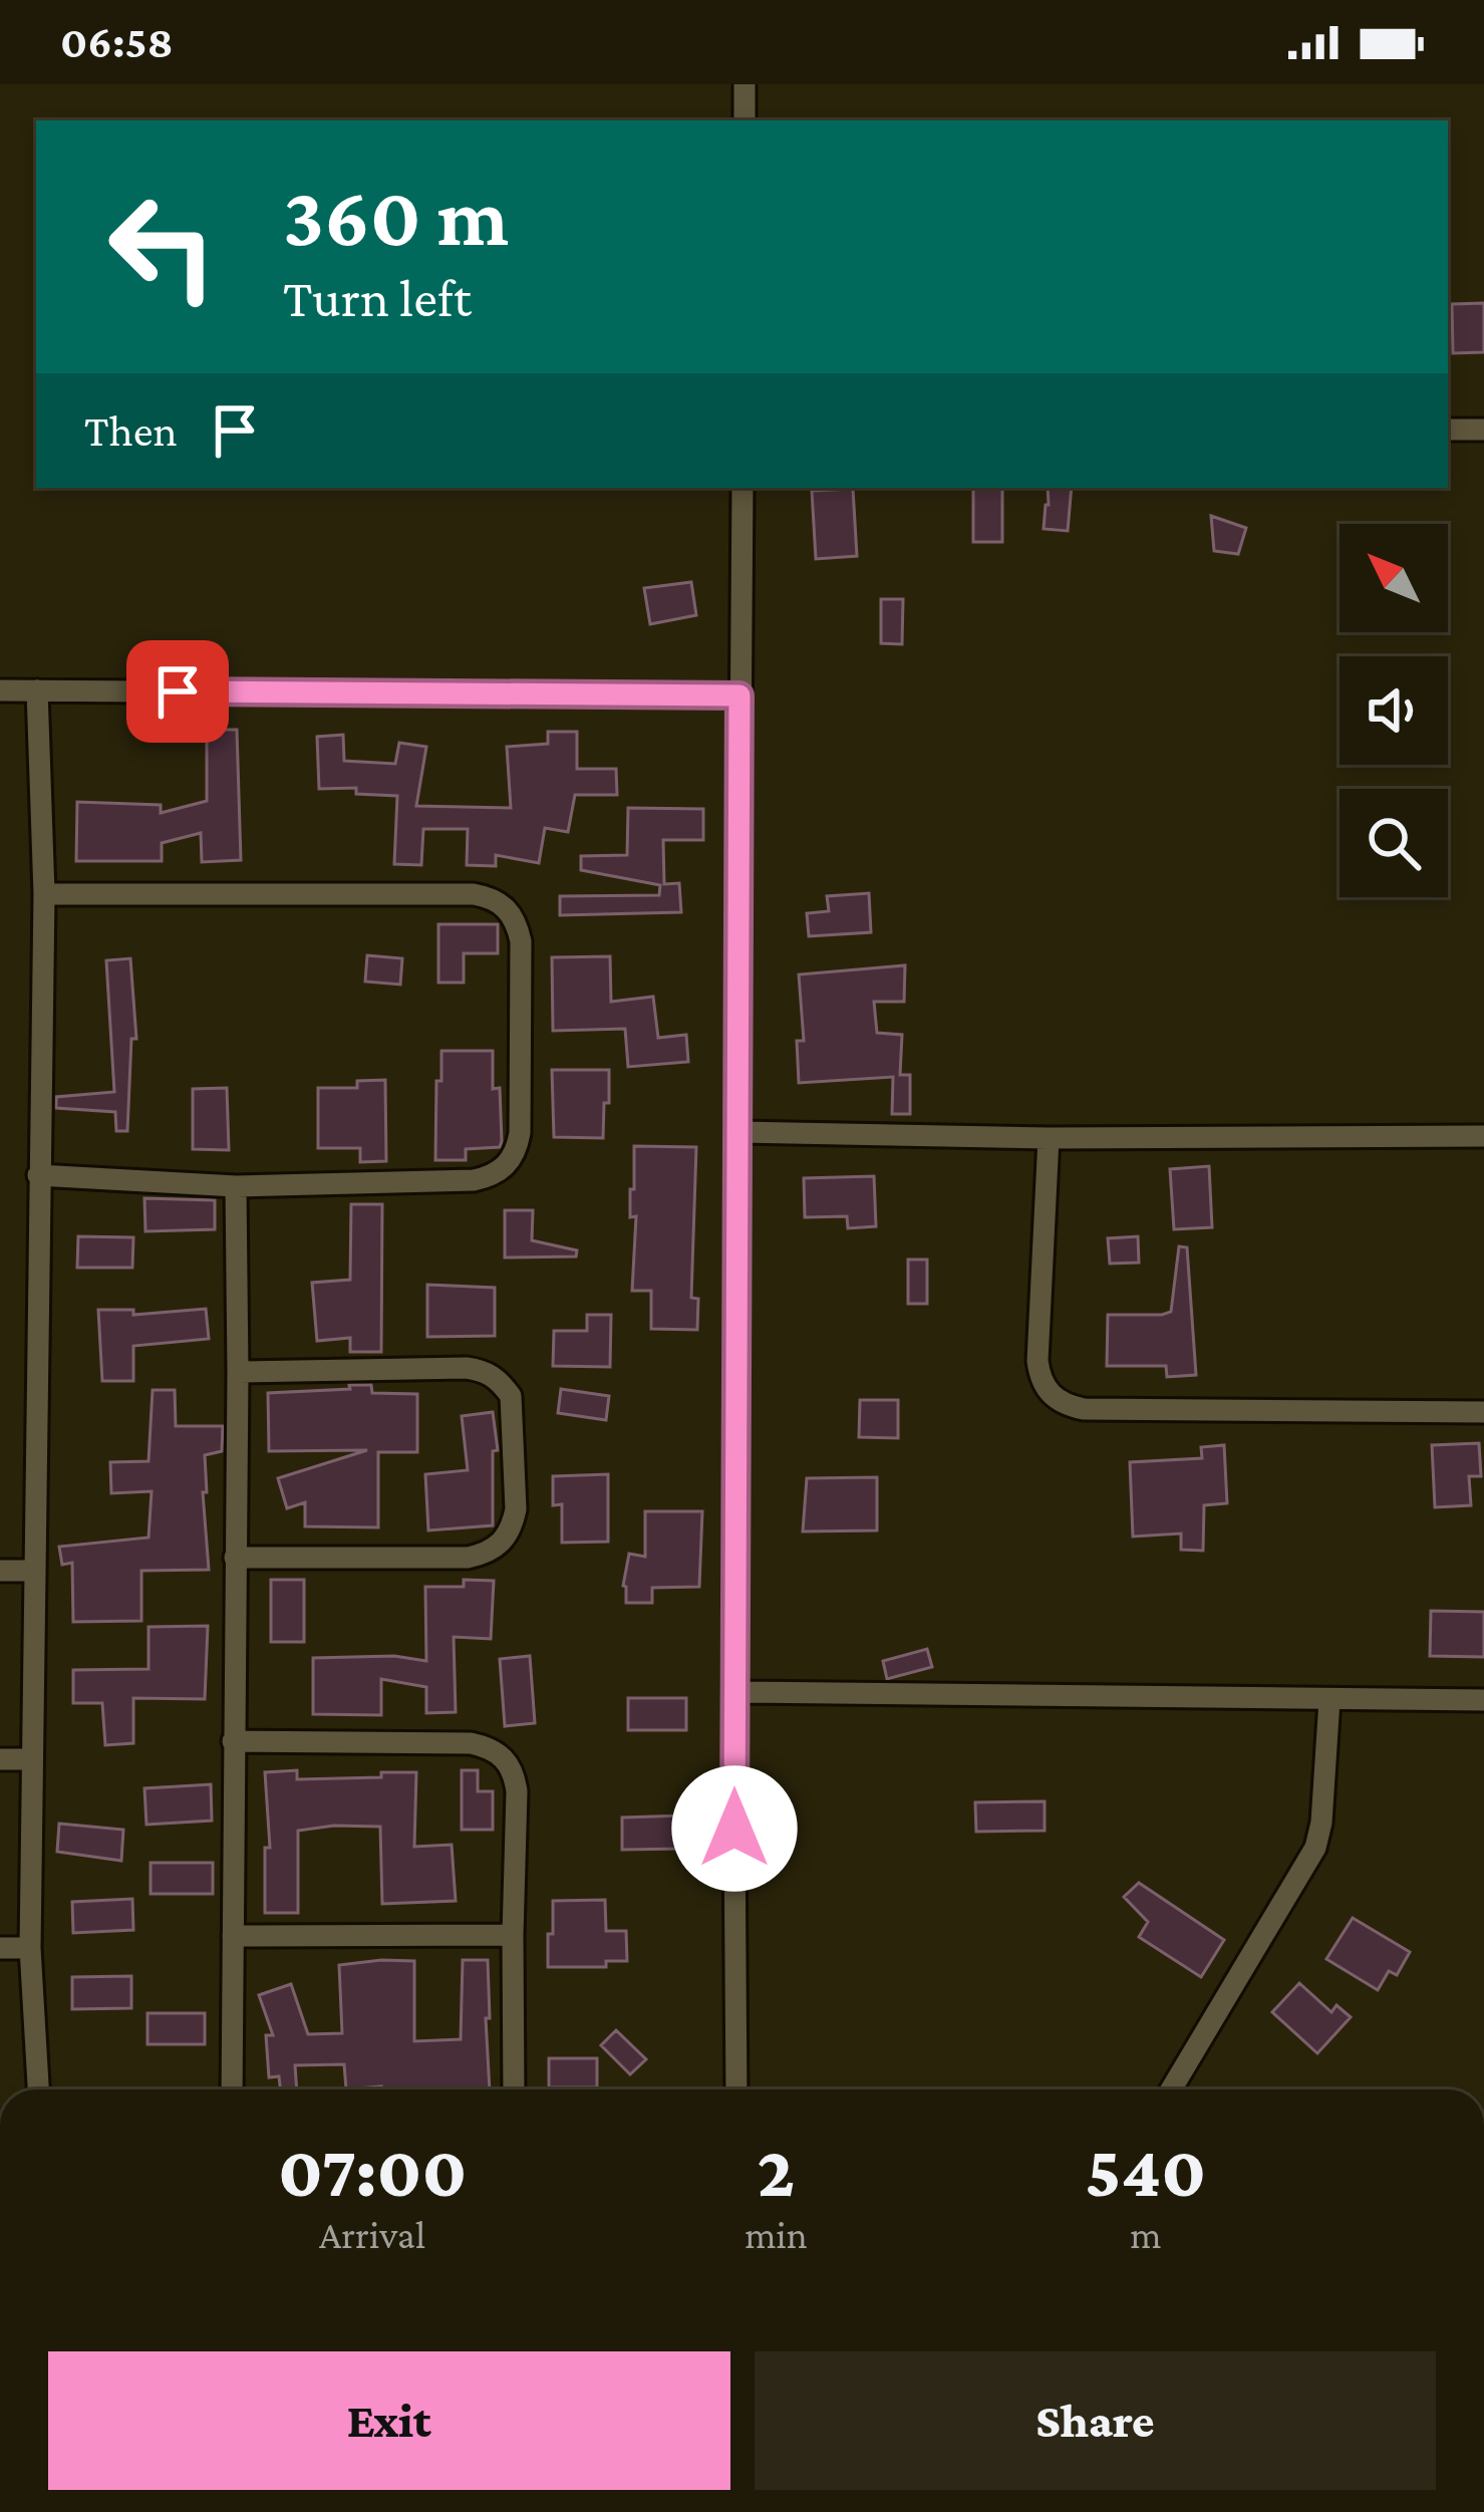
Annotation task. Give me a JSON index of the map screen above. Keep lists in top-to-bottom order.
{
  "north": "top left",
  "page": {
    "status": "06:58",
    "turn": ["360 m", "Turn left"],
    "then": "Then",
    "eta": [
      "07:00",
      "Arrival",
      "2",
      "min",
      "540",
      "m"
    ],
    "buttons": ["Exit", "Share"]
  }
}
